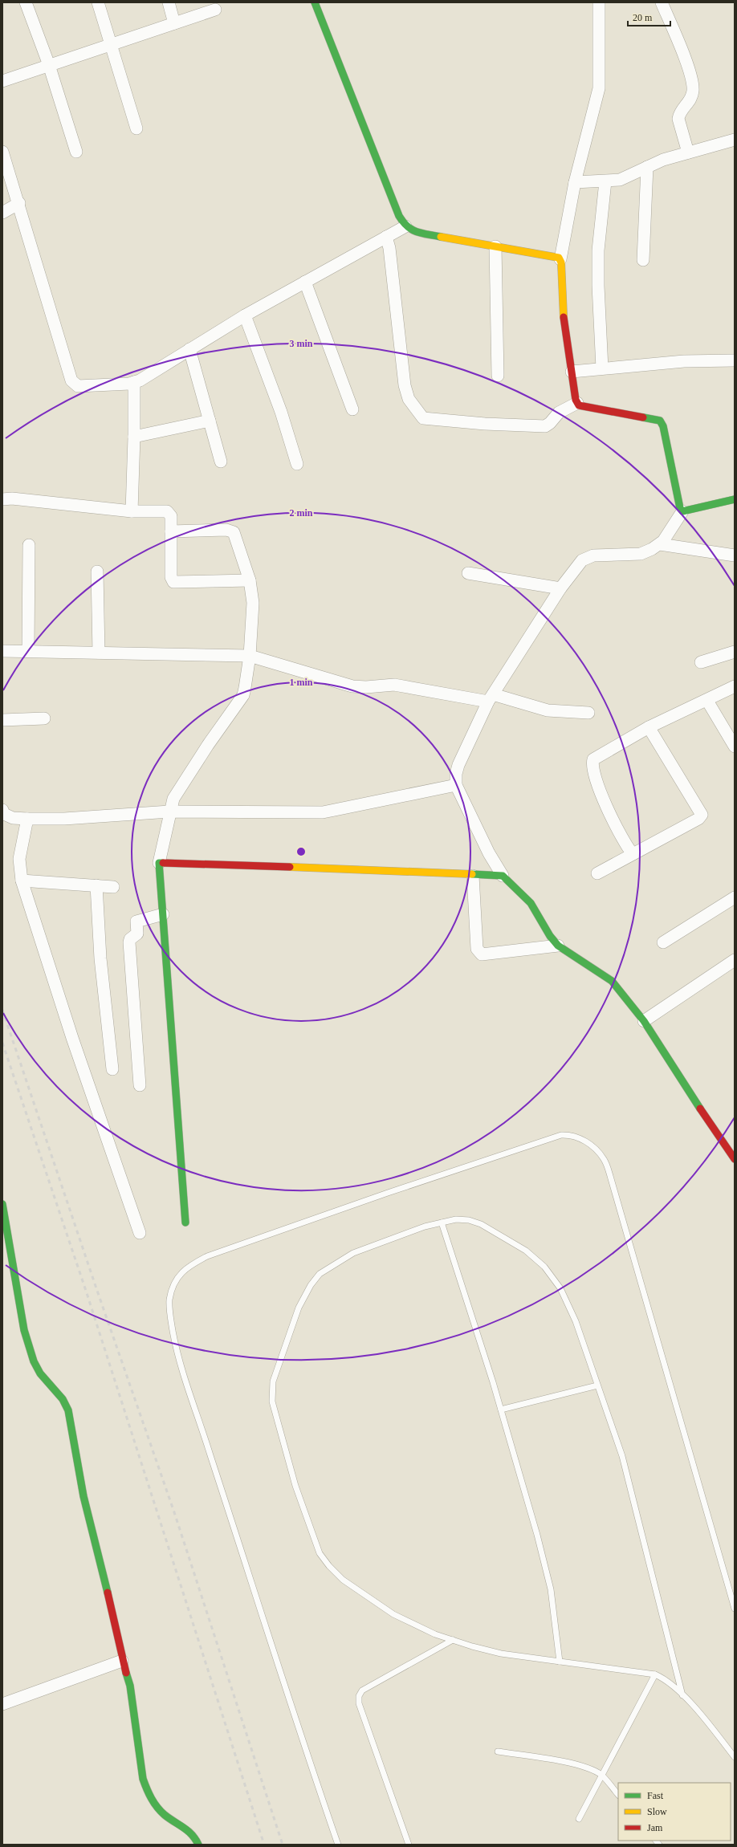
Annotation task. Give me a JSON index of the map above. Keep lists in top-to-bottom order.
{
  "legend": ["Fast", "Slow", "Jam"],
  "scale_bar": "20 m",
  "rings": ["3 min", "2 min", "1 min"]
}
